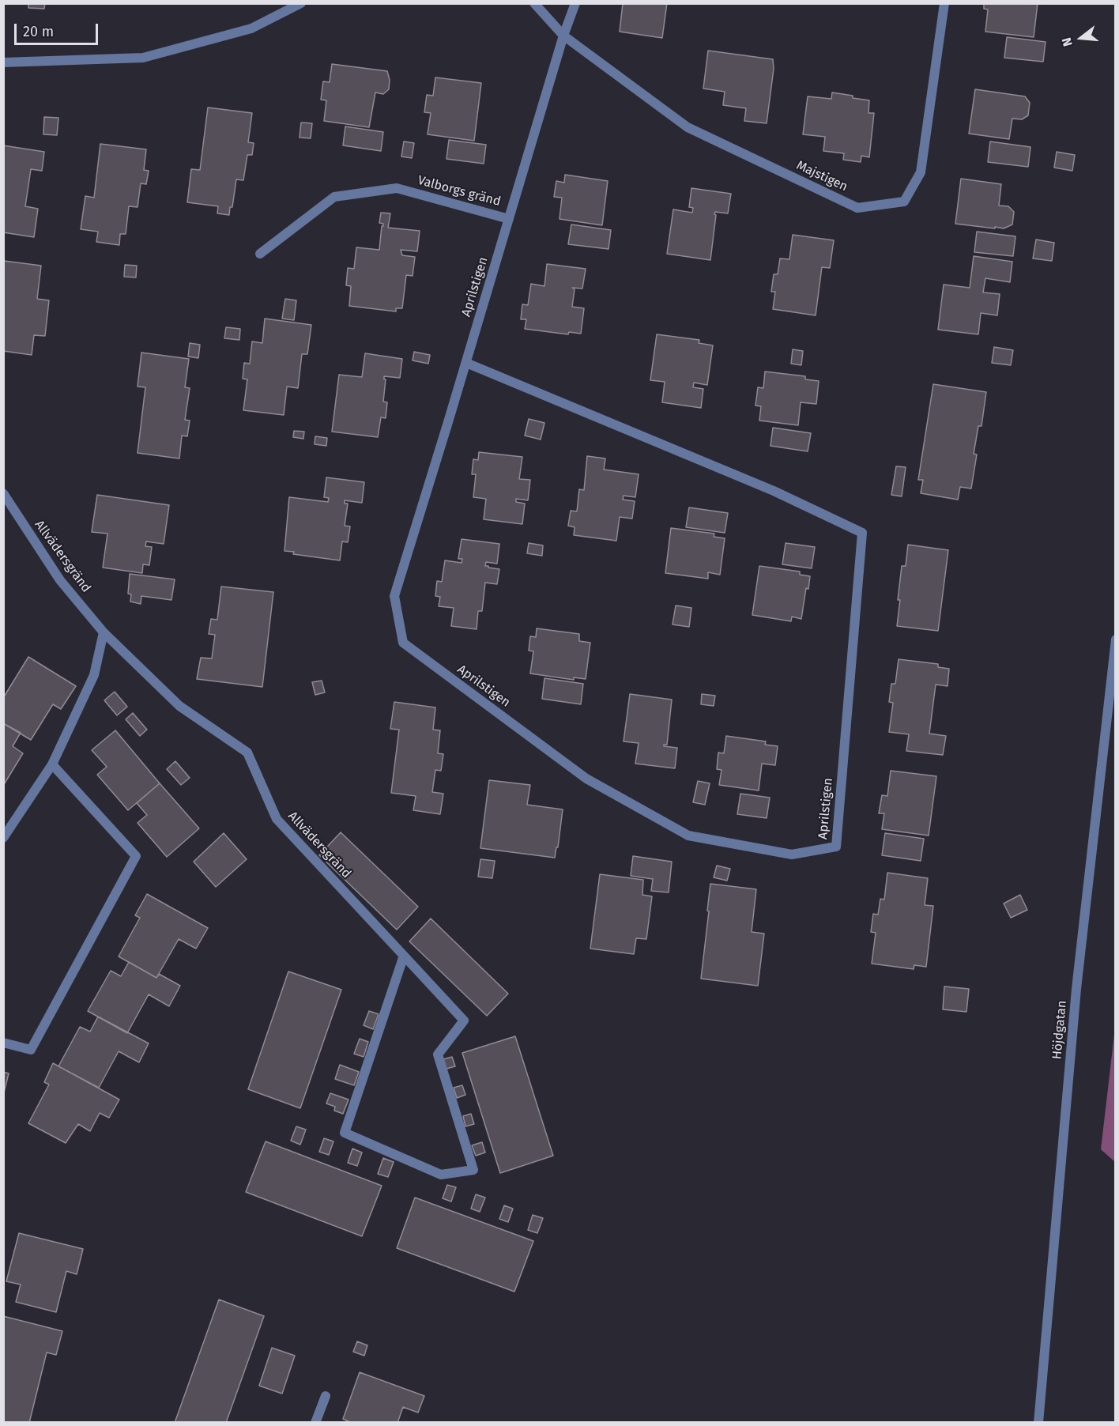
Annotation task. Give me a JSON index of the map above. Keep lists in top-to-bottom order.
{
  "streets": {
    "street": [
      "Majstigen",
      "Valborgs gränd",
      "Aprilstigen",
      "Allvädersgränd",
      "Höjdgatan"
    ]
  },
  "crossings": [
    ["Majstigen", "Valborgs gränd"],
    ["Valborgs gränd", "Aprilstigen"]
  ],
  "scale_bar": "20 m",
  "north": "left"
}
